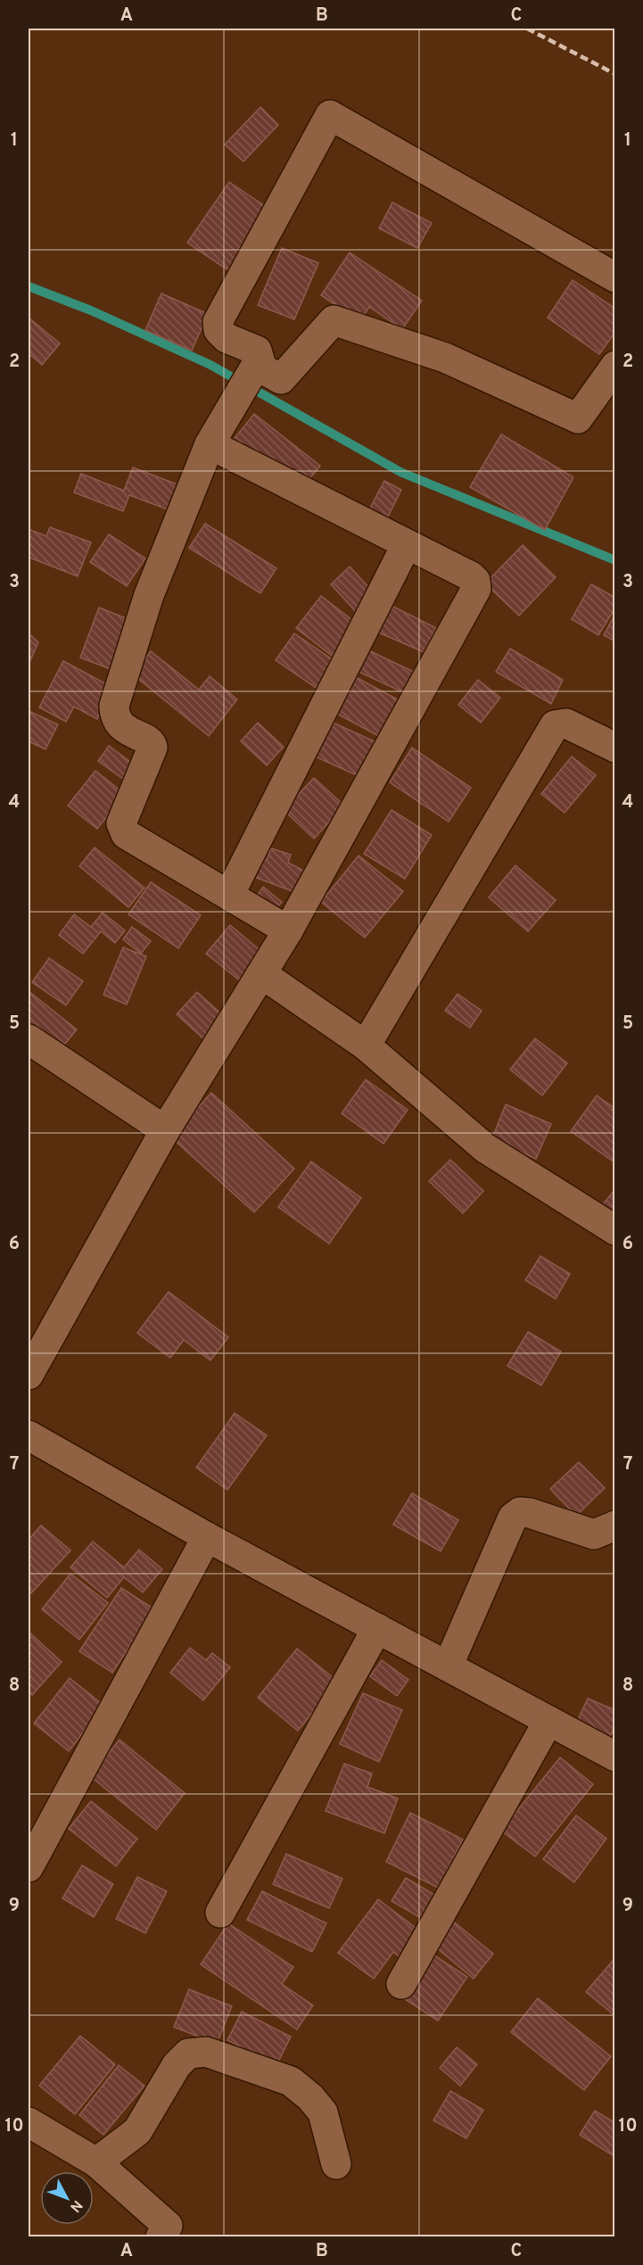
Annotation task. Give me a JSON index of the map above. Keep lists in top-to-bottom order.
{
  "north": "bottom right",
  "grid": {
    "columns": ["A", "B", "C"],
    "rows": [
      "1",
      "2",
      "3",
      "4",
      "5",
      "6",
      "7",
      "8",
      "9",
      "10"
    ]
  }
}
